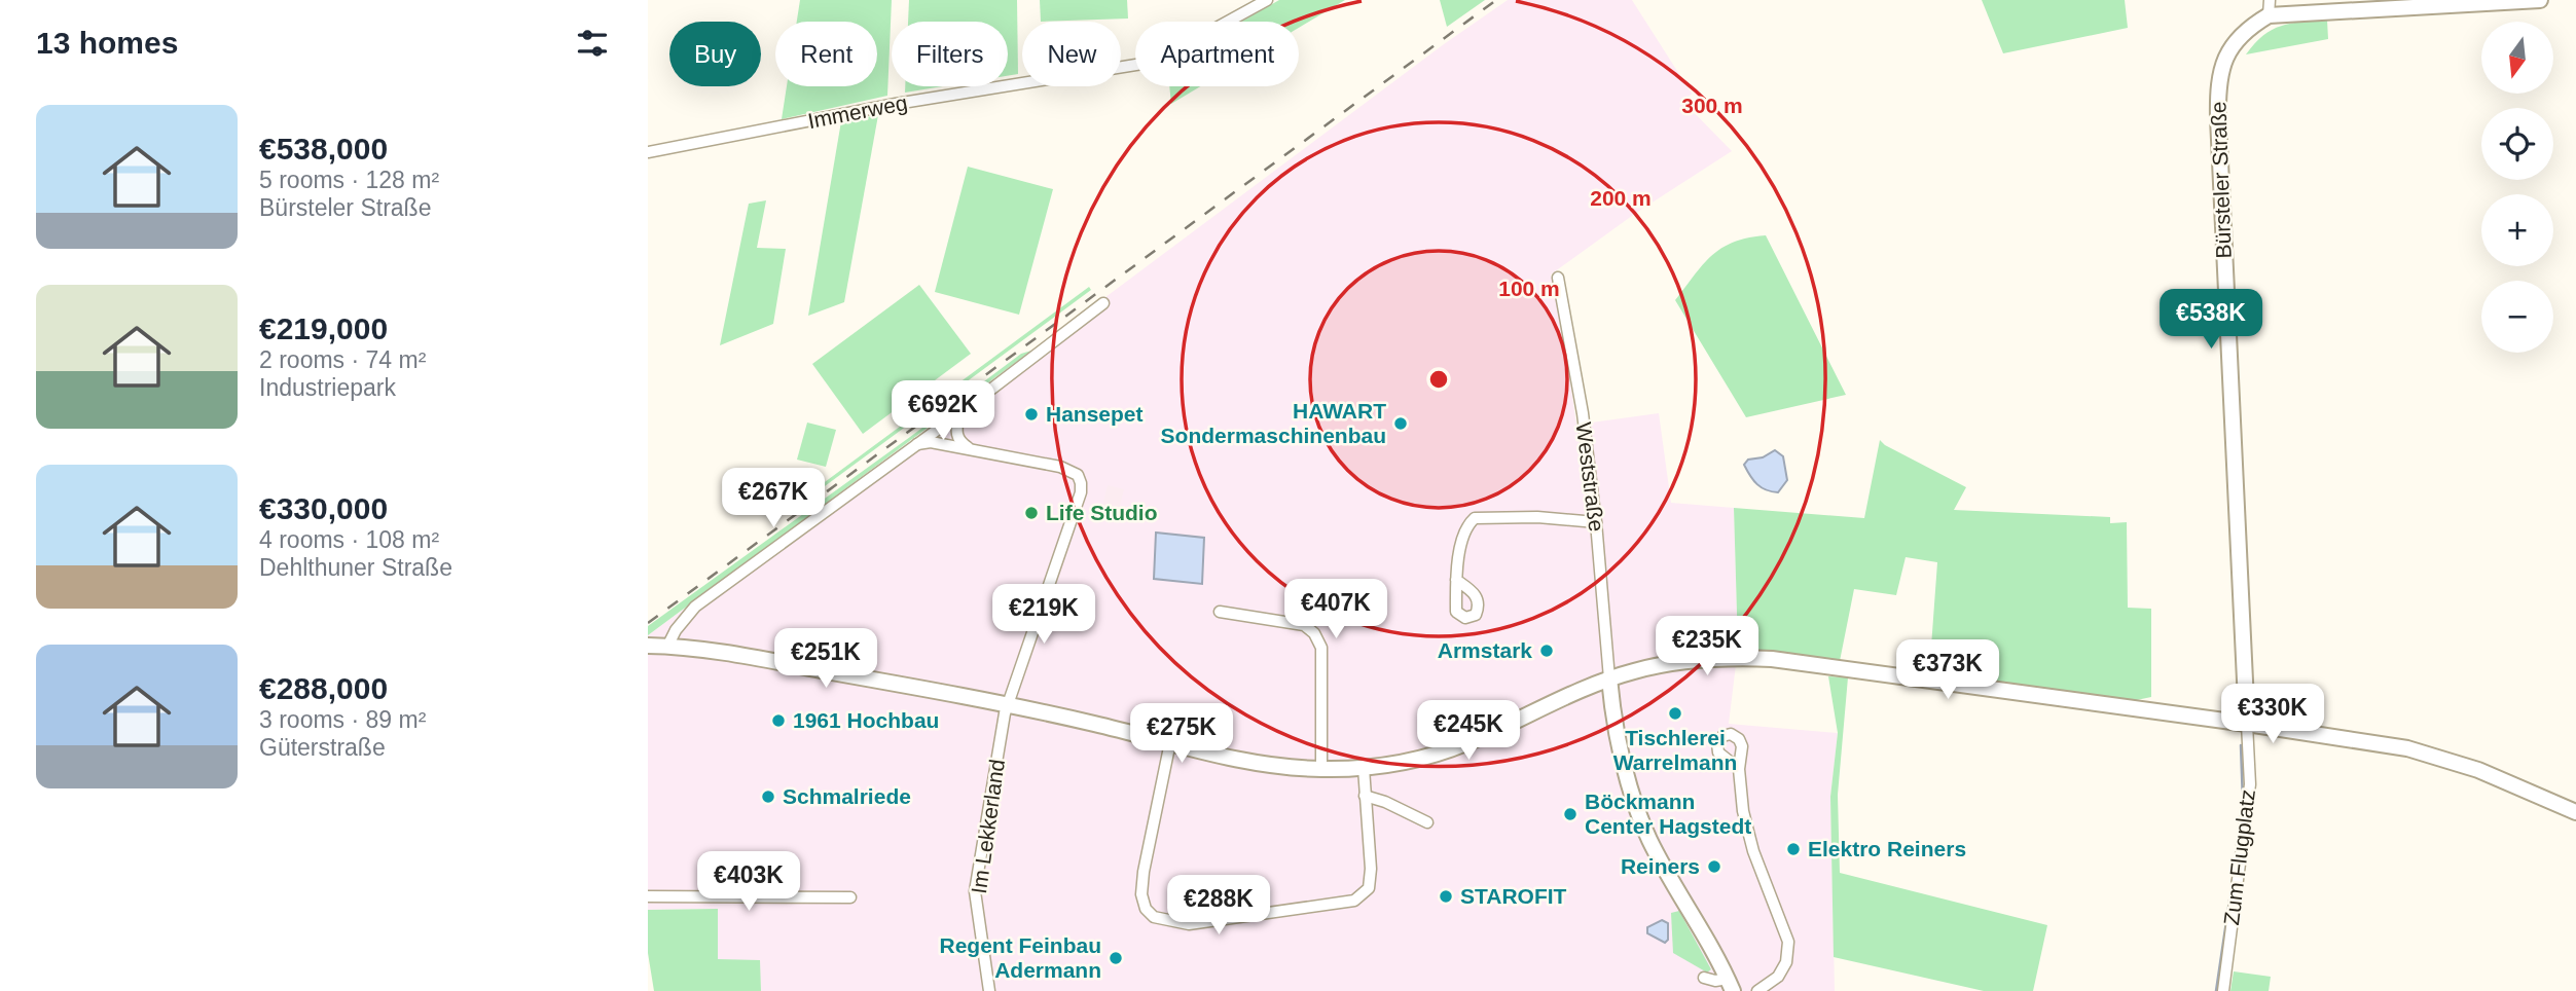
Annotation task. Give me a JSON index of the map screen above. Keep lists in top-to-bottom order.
{
  "streets": {
    "street": [
      "Immerweg",
      "Bürsteler Straße",
      "Weststraße",
      "Im Lekkerland",
      "Zum Flugplatz"
    ]
  },
  "crossings": [
    ["Bürsteler Straße", "Zum Flugplatz"]
  ],
  "places": [
    "Hansepet",
    "HAWART Sondermaschinenbau",
    "Life Studio",
    "Armstark",
    "Tischlerei Warrelmann",
    "1961 Hochbau",
    "Schmalriede",
    "Böckmann Center Hagstedt",
    "Elektro Reiners",
    "Reiners",
    "STAROFIT",
    "Regent Feinbau Adermann"
  ],
  "north": "bottom",
  "page": {
    "heading": "13 homes",
    "map_buttons": ["+", "−"],
    "chip": [
      "Buy",
      "Rent",
      "Filters",
      "New",
      "Apartment"
    ],
    "list": [
      {
        "name": "€538,000",
        "note": "5 rooms · 128 m² · Bürsteler Straße"
      },
      {
        "name": "€219,000",
        "note": "2 rooms · 74 m² · Industriepark"
      },
      {
        "name": "€330,000",
        "note": "4 rooms · 108 m² · Dehlthuner Straße"
      },
      {
        "name": "€288,000",
        "note": "3 rooms · 89 m² · Güterstraße"
      }
    ],
    "price": [
      "€538K",
      "€692K",
      "€267K",
      "€407K",
      "€219K",
      "€235K",
      "€251K",
      "€373K",
      "€330K",
      "€245K",
      "€275K",
      "€403K",
      "€288K"
    ]
  },
  "rings": ["300 m", "200 m", "100 m"]
}
